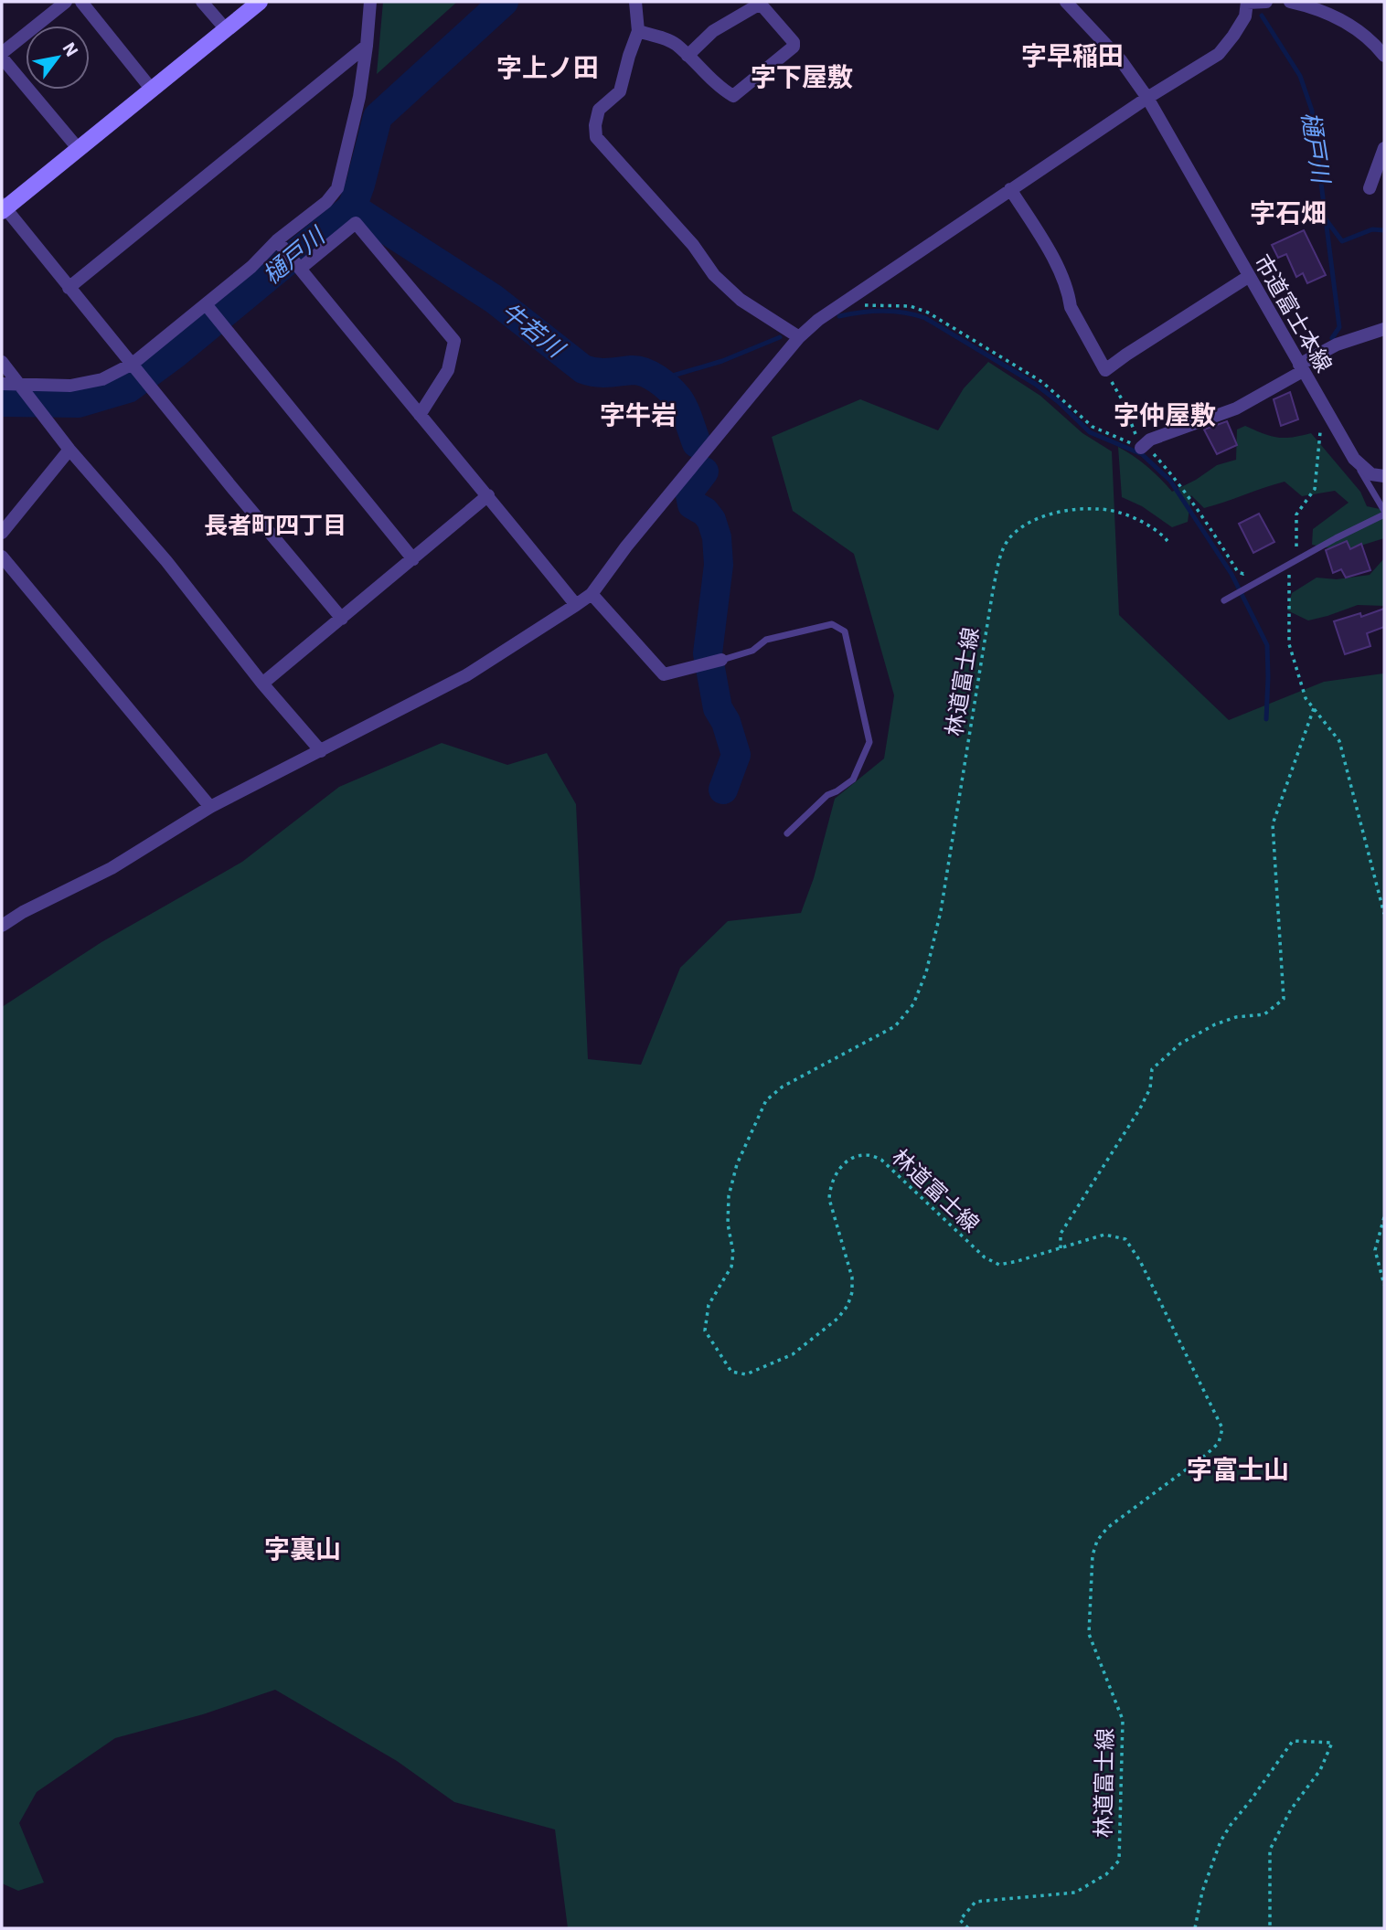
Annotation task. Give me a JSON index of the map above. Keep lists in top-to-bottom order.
{
  "streets": {
    "street": ["市道富士本線"],
    "path": ["林道富士線"]
  },
  "districts": [
    "字早稲田",
    "字上ノ田",
    "字下屋敷",
    "字石畑",
    "字牛岩",
    "字仲屋敷",
    "長者町四丁目",
    "字富士山",
    "字裏山"
  ],
  "water": ["樋戸川", "牛若川"],
  "north": "top right"
}
